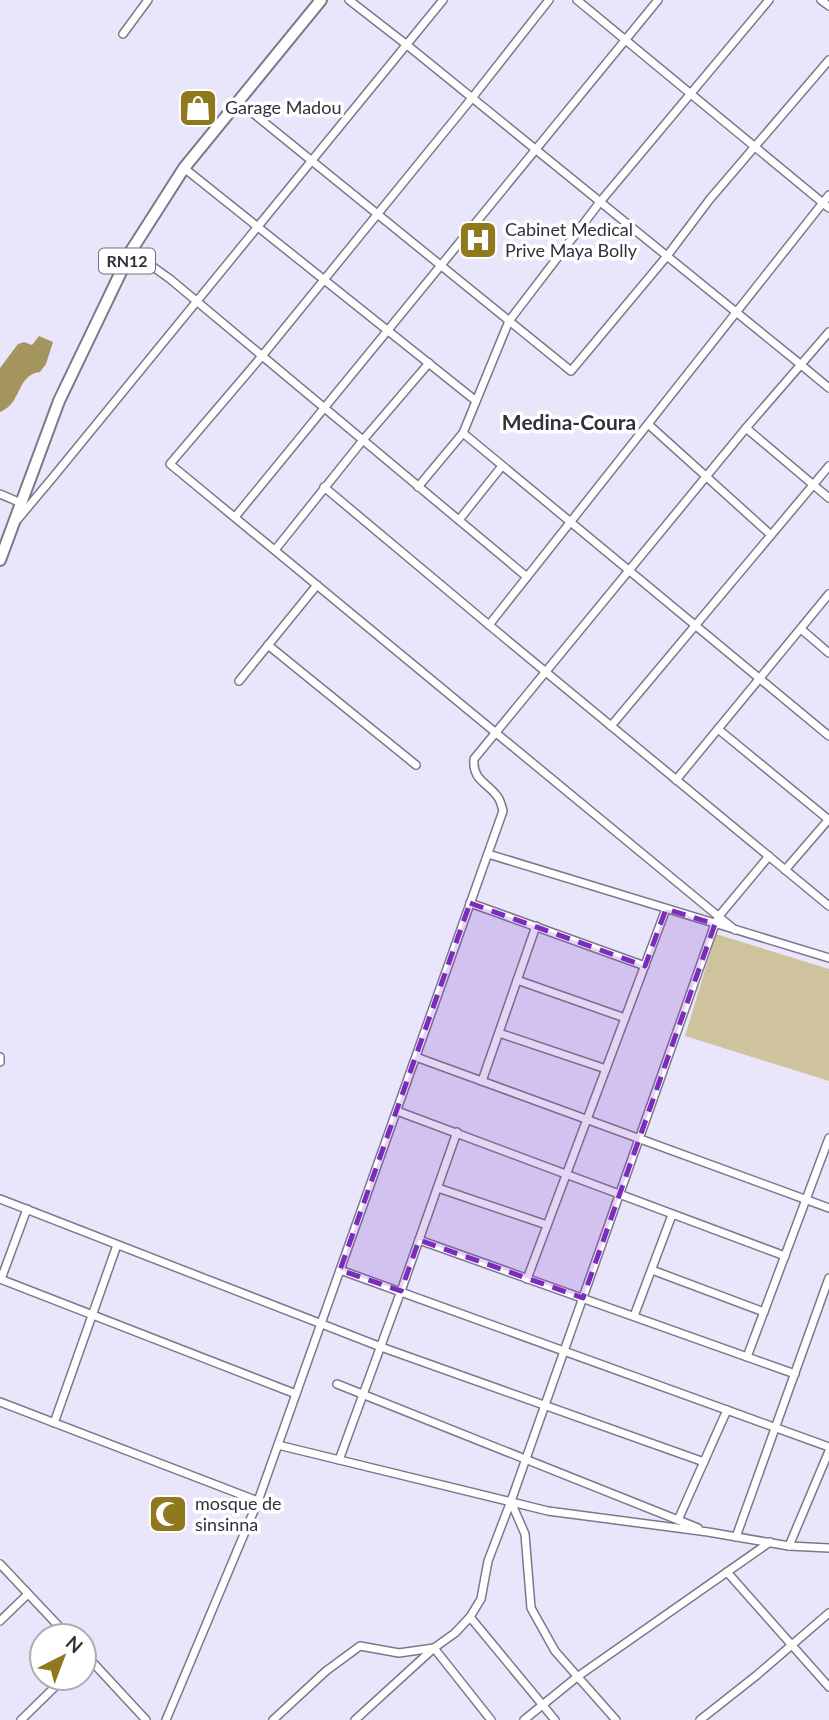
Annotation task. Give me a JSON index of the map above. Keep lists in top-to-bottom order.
{
  "streets": {
    "main road": ["RN12"]
  },
  "districts": ["Medina-Coura"],
  "places": {
    "shop": ["Garage Madou"],
    "hospital": ["Cabinet Medical Prive Maya Bolly"],
    "mosque": ["mosque de sinsinna"]
  },
  "north": "top right"
}
